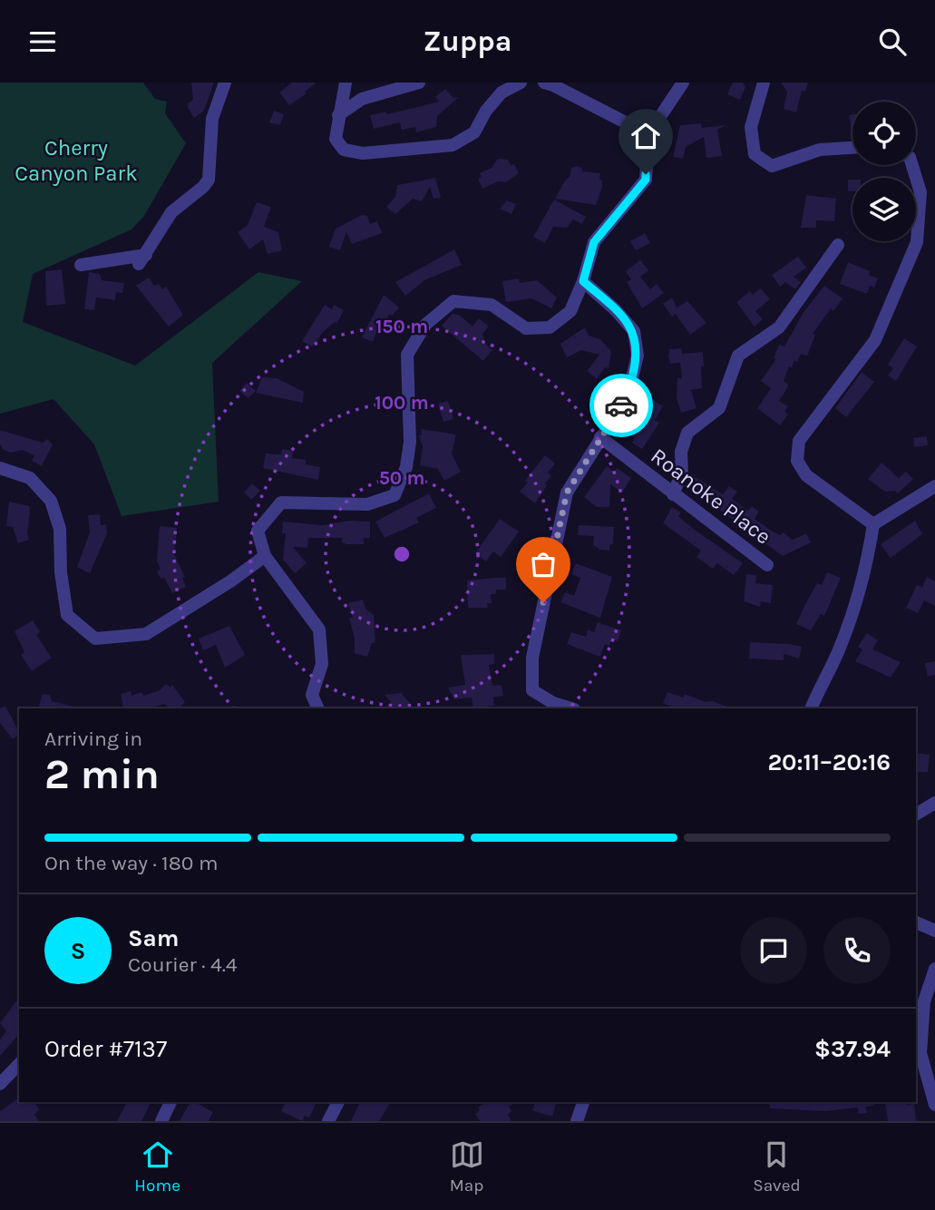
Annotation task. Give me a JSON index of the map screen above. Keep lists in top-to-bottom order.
{
  "streets": {
    "street": ["Roanoke Place"]
  },
  "parks": ["Cherry Canyon Park"],
  "page": {
    "header": "Zuppa",
    "heading": ["2 min", "Arriving in", "20:11–20:16"],
    "panel": [
      "Sam",
      "Courier · 4.4",
      "Order #7137",
      "$37.94"
    ],
    "bar": "On the way · 180 m",
    "round": "S",
    "tabs": ["Home", "Map", "Saved"]
  },
  "rings": ["150 m", "100 m", "50 m"]
}
